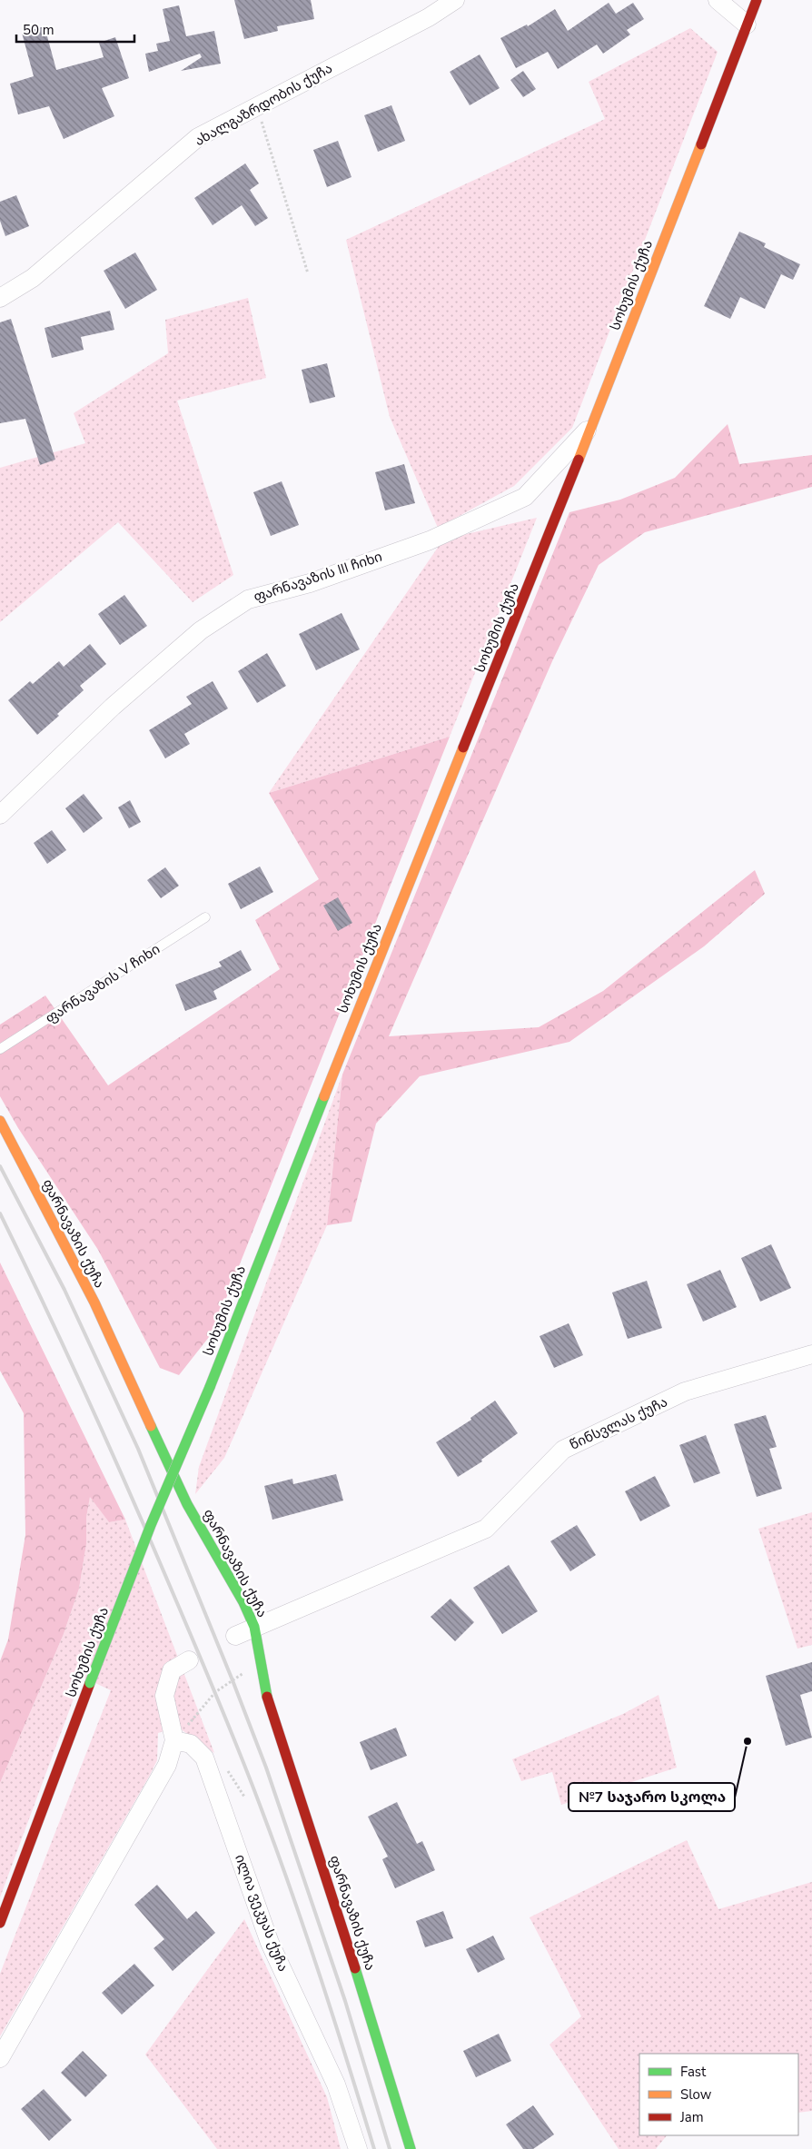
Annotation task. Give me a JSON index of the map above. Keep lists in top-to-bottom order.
{
  "streets": {
    "main road": ["სოხუმის ქუჩა", "ფარნავაზის ქუჩა"],
    "street": [
      "ახალგაზრდობის ქუჩა",
      "ფარნავაზის III ჩიხი",
      "წინსვლას ქუჩა",
      "ილია ვეკუას ქუჩა"
    ],
    "lane": ["ფარნავაზის V ჩიხი"]
  },
  "crossings": [
    ["სოხუმის ქუჩა", "ფარნავაზის III ჩიხი"],
    ["ფარნავაზის ქუჩა", "წინსვლას ქუჩა"]
  ],
  "places": ["№7 საჯარო სკოლა"],
  "legend": ["Fast", "Slow", "Jam"],
  "scale_bar": "50 m"
}
